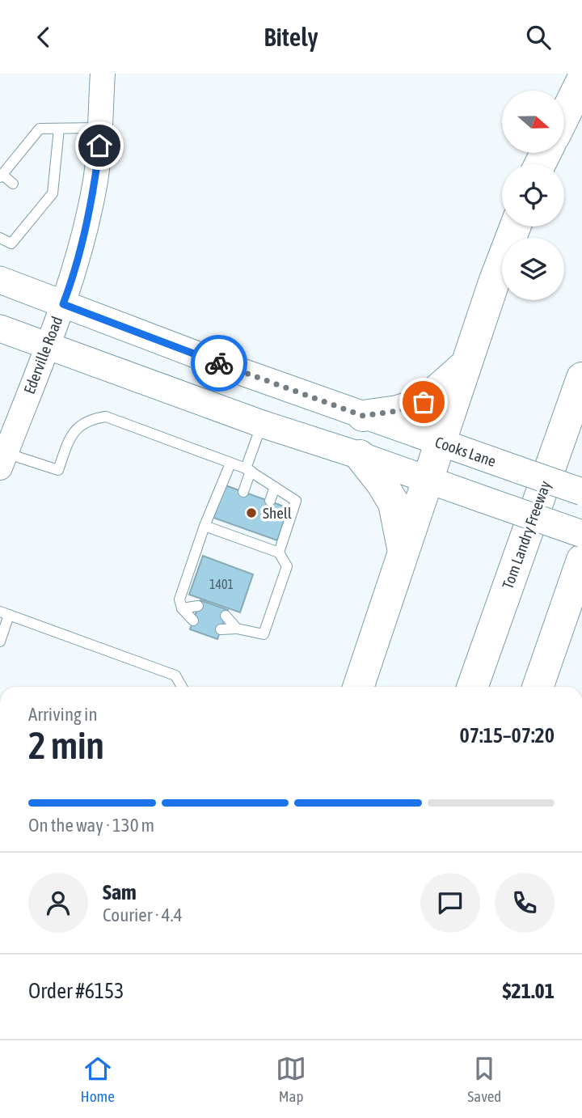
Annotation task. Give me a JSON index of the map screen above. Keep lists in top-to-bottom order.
{
  "streets": {
    "highway": ["Tom Landry Freeway"],
    "main road": ["Cooks Lane"],
    "street": ["Ederville Road"]
  },
  "crossings": [
    ["Ederville Road", "Cooks Lane"]
  ],
  "places": ["Shell"],
  "house_numbers": ["1401"],
  "north": "right",
  "page": {
    "header": "Bitely",
    "heading": ["2 min", "Arriving in", "07:15–07:20"],
    "panel": [
      "Sam",
      "Courier · 4.4",
      "Order #6153",
      "$21.01"
    ],
    "bar": "On the way · 130 m",
    "tabs": ["Home", "Map", "Saved"]
  }
}
